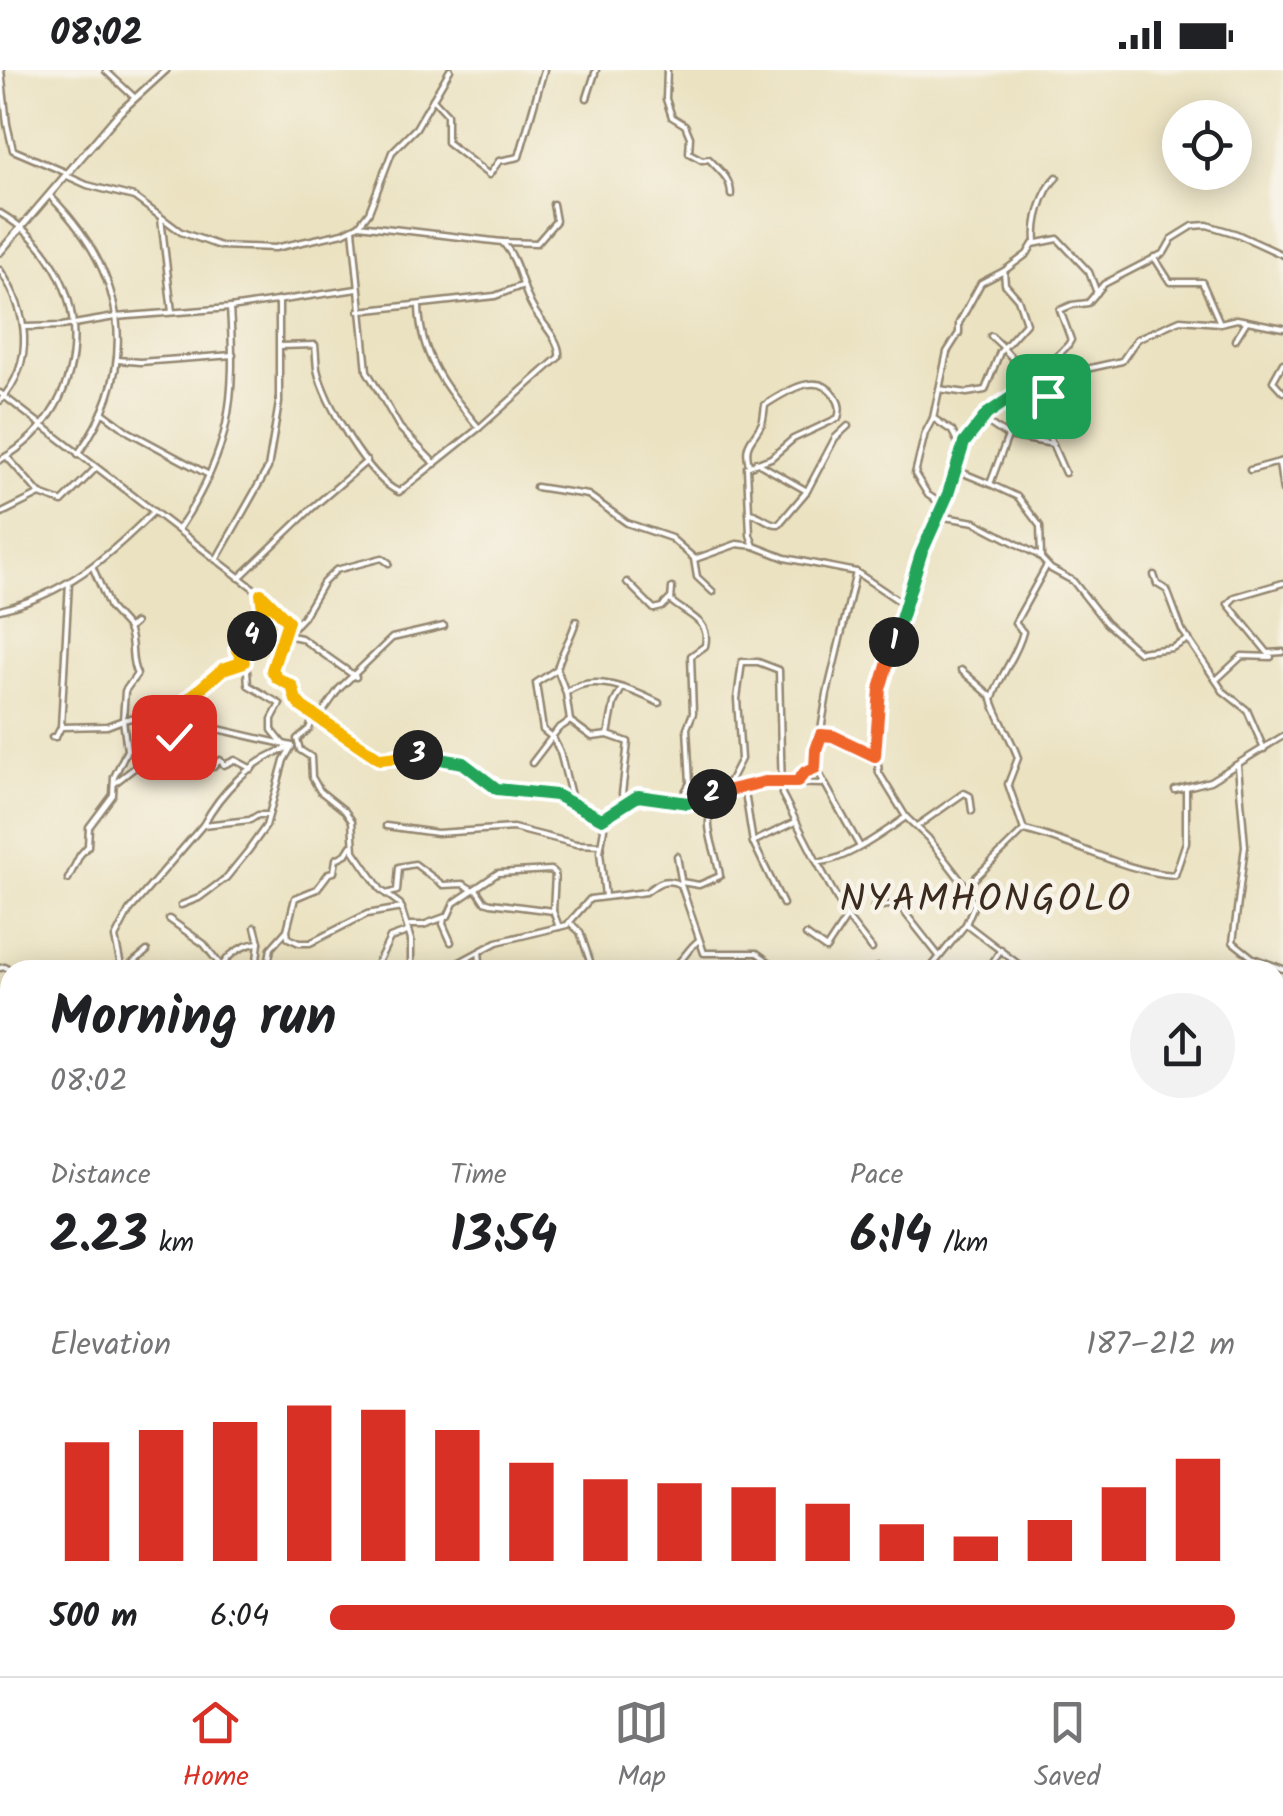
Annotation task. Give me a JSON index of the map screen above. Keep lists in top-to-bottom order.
{
  "districts": ["NYAMHONGOLO"],
  "page": {
    "status": "08:02",
    "pins": [
      "4",
      "1",
      "3",
      "2"
    ],
    "heading": ["Morning run", "08:02"],
    "stats": [
      ["Distance", "2.23 km"],
      ["Time", "13:54"],
      ["Pace", "6:14 /km"]
    ],
    "chart": ["Elevation", "187–212 m"],
    "list": [
      {
        "name": "500 m",
        "note": "6:04"
      }
    ],
    "tabs": ["Home", "Map", "Saved"]
  }
}
